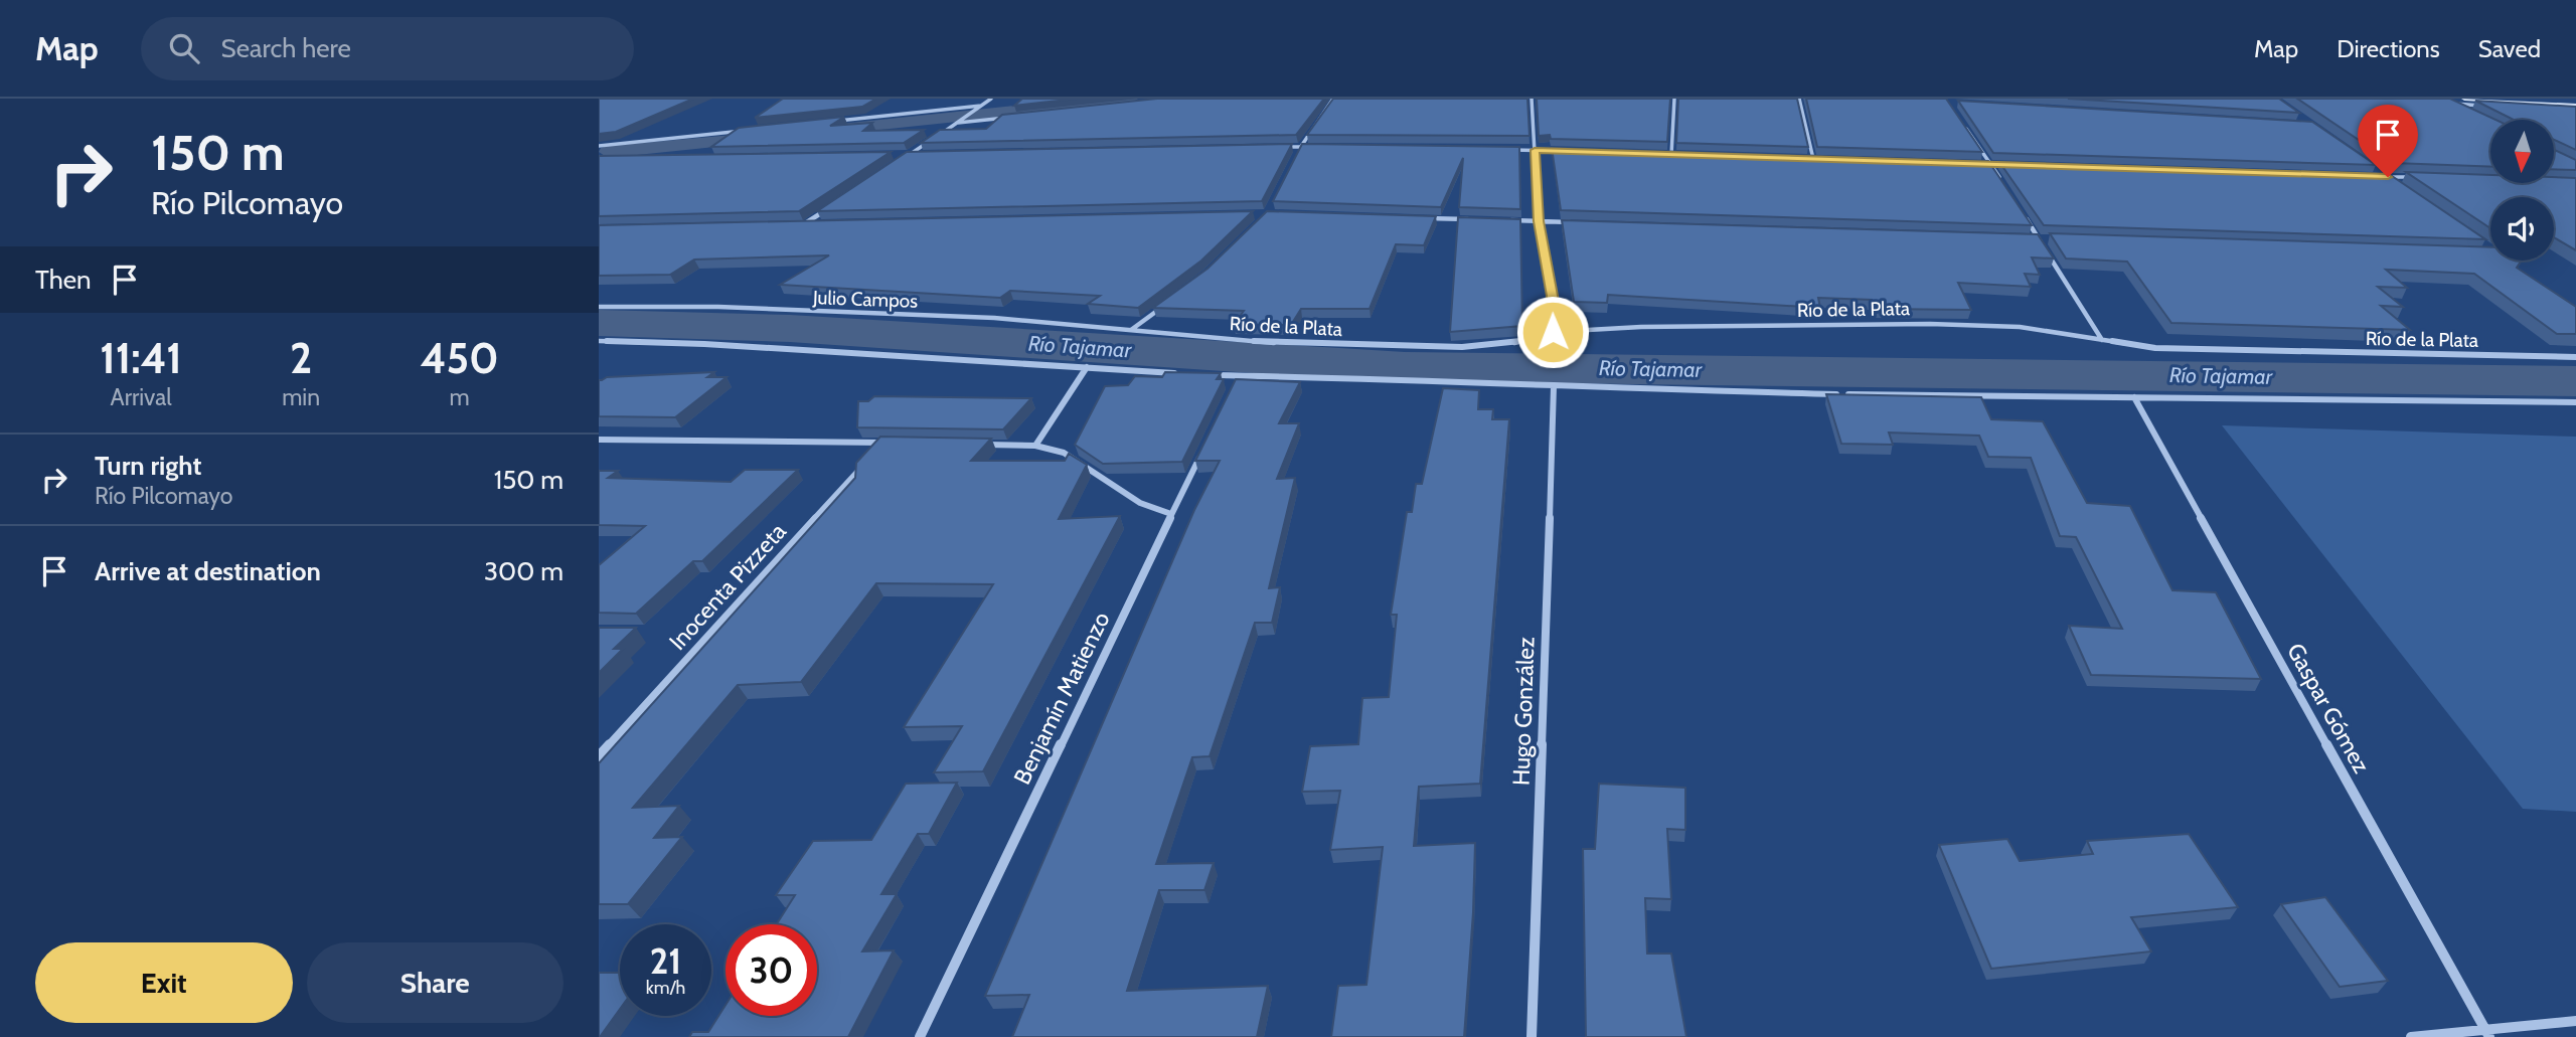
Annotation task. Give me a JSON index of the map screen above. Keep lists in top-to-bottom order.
{
  "streets": {
    "street": [
      "Julio Campos",
      "Río de la Plata",
      "Inocenta Pizzeta",
      "Benjamín Matienzo",
      "Gaspar Gómez",
      "Hugo González"
    ]
  },
  "crossings": [
    ["Julio Campos", "Río de la Plata"]
  ],
  "water": ["Río Tajamar"],
  "north": "bottom",
  "page": {
    "header": "Map",
    "search": "Search here",
    "nav": ["Map", "Directions", "Saved"],
    "turn": ["150 m", "Río Pilcomayo"],
    "then": "Then",
    "eta": [
      "11:41",
      "Arrival",
      "2",
      "min",
      "450",
      "m"
    ],
    "list": [
      {
        "name": "Turn right",
        "note": "Río Pilcomayo",
        "value": "150 m"
      },
      {
        "name": "Arrive at destination",
        "value": "300 m"
      }
    ],
    "speed": "21 km/h",
    "limit": "30",
    "buttons": ["Exit", "Share"]
  }
}
